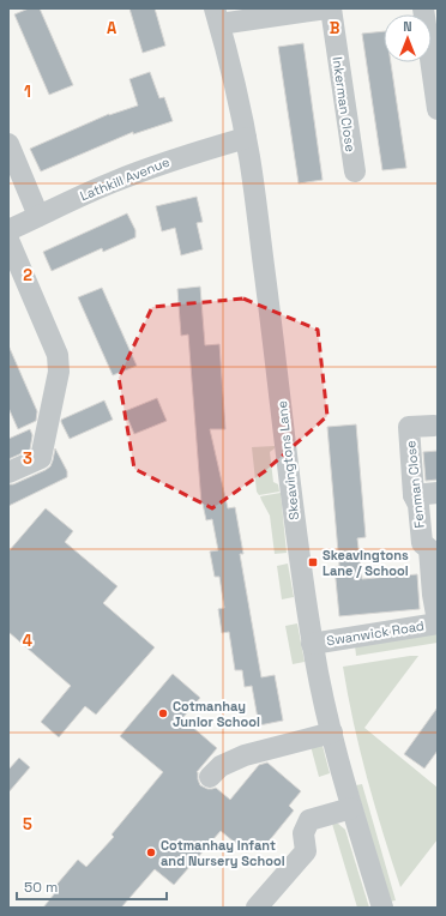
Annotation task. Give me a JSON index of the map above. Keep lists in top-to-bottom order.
{
  "streets": {
    "street": [
      "Inkerman Close",
      "Lathkill Avenue",
      "Skeavingtons Lane",
      "Fenman Close",
      "Swanwick Road"
    ]
  },
  "crossings": [
    ["Lathkill Avenue", "Skeavingtons Lane"],
    ["Skeavingtons Lane", "Swanwick Road"],
    ["Fenman Close", "Swanwick Road"]
  ],
  "places": {
    "transit": ["Skeavingtons Lane / School"],
    "other": ["Cotmanhay Junior School", "Cotmanhay Infant and Nursery School"]
  },
  "scale_bar": "50 m",
  "north": "top",
  "grid": {
    "columns": ["A", "B"],
    "rows": [
      "1",
      "2",
      "3",
      "4",
      "5"
    ]
  }
}
